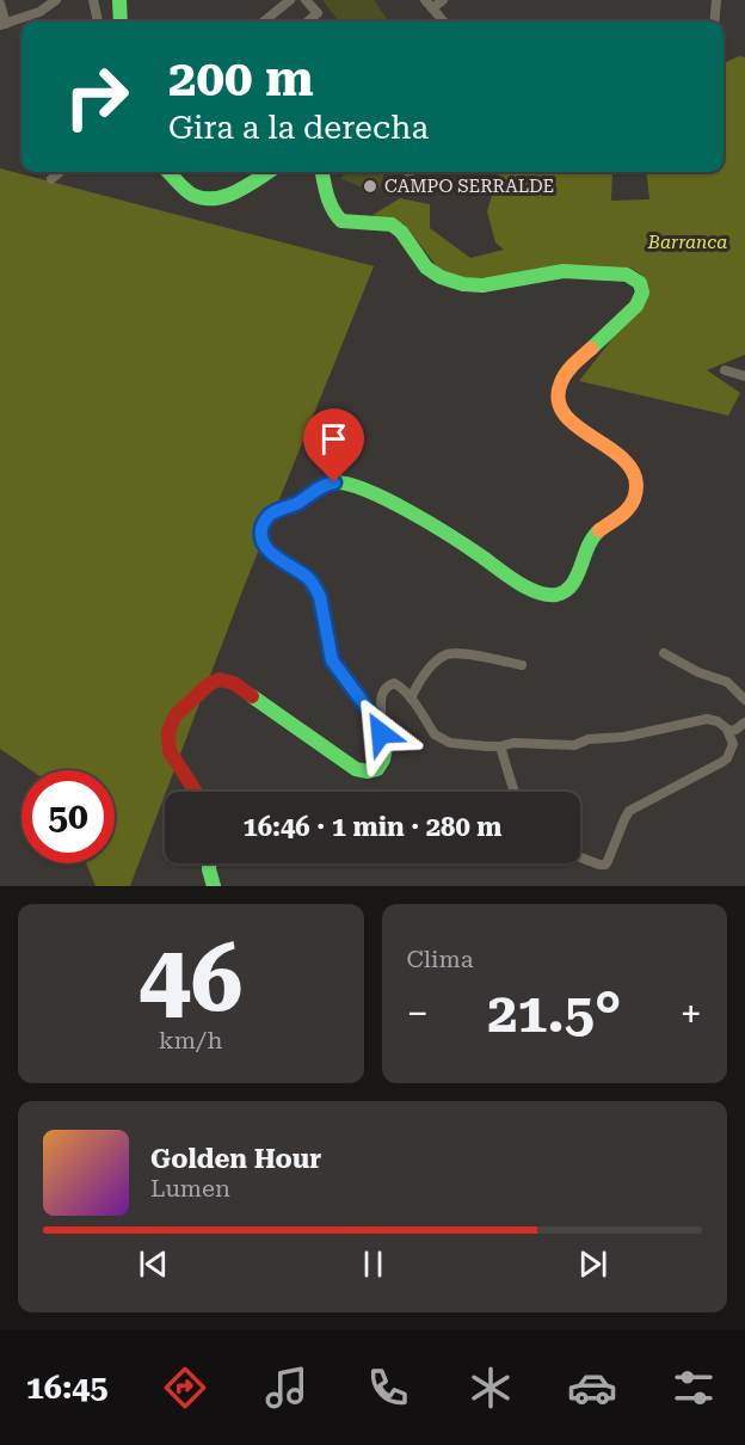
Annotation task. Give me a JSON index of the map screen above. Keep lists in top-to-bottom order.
{
  "parks": ["Barranca"],
  "places": ["CAMPO SERRALDE"],
  "page": {
    "turn": ["200 m", "Gira a la derecha"],
    "limit": "50",
    "trip": "16:46 · 1 min · 280 m",
    "tile": [
      ["46", "km/h"],
      "Clima"
    ],
    "heat": ["−", "21.5°", "+"],
    "song": ["Golden Hour", "Lumen"],
    "tabs": "16:45"
  }
}
